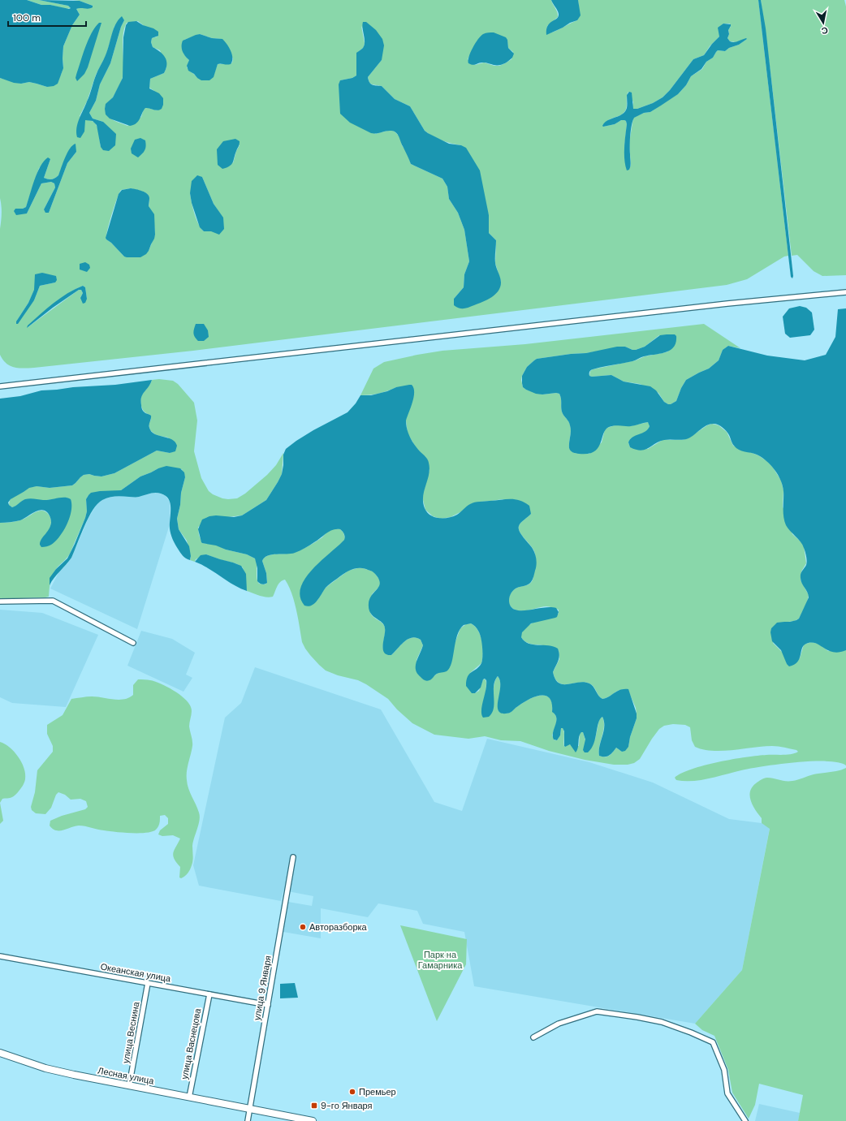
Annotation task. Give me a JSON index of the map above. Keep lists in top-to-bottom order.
{
  "streets": {
    "street": [
      "Океанская улица",
      "улица 9 Января",
      "улица Веснина",
      "улица Васнецова",
      "Лесная улица"
    ]
  },
  "crossings": [
    ["Океанская улица", "улица 9 Января"],
    ["Океанская улица", "улица Веснина"],
    ["Океанская улица", "улица Васнецова"],
    ["улица 9 Января", "Лесная улица"],
    ["улица Веснина", "Лесная улица"],
    ["улица Васнецова", "Лесная улица"]
  ],
  "parks": ["Парк на Гамарника"],
  "places": {
    "other": ["Авторазборка", "Премьер"],
    "transit": ["9-го Января"]
  },
  "scale_bar": "100 m",
  "north": "bottom"
}
